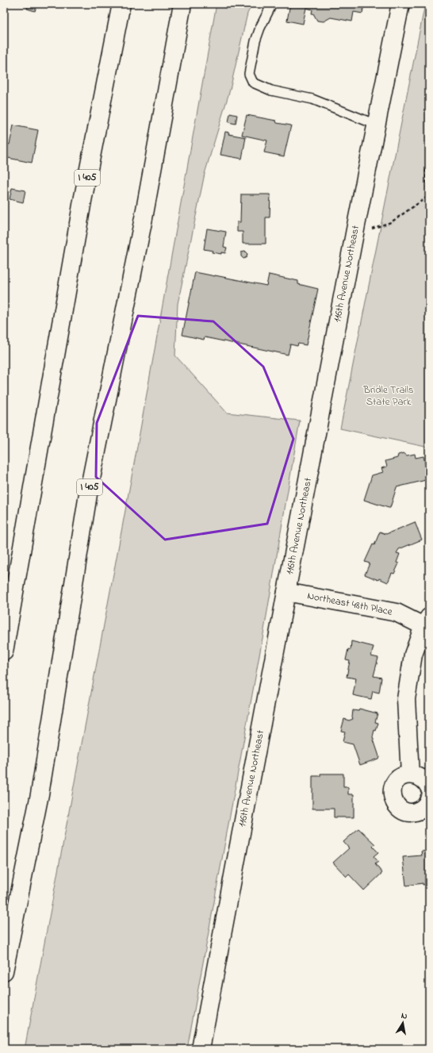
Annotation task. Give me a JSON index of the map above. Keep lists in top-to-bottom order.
{
  "streets": {
    "main road": ["I 405", "116th Avenue Northeast", "Northeast 48th Place"]
  },
  "crossings": [
    ["116th Avenue Northeast", "Northeast 48th Place"]
  ],
  "parks": ["Bridle Trails State Park"],
  "north": "top"
}
